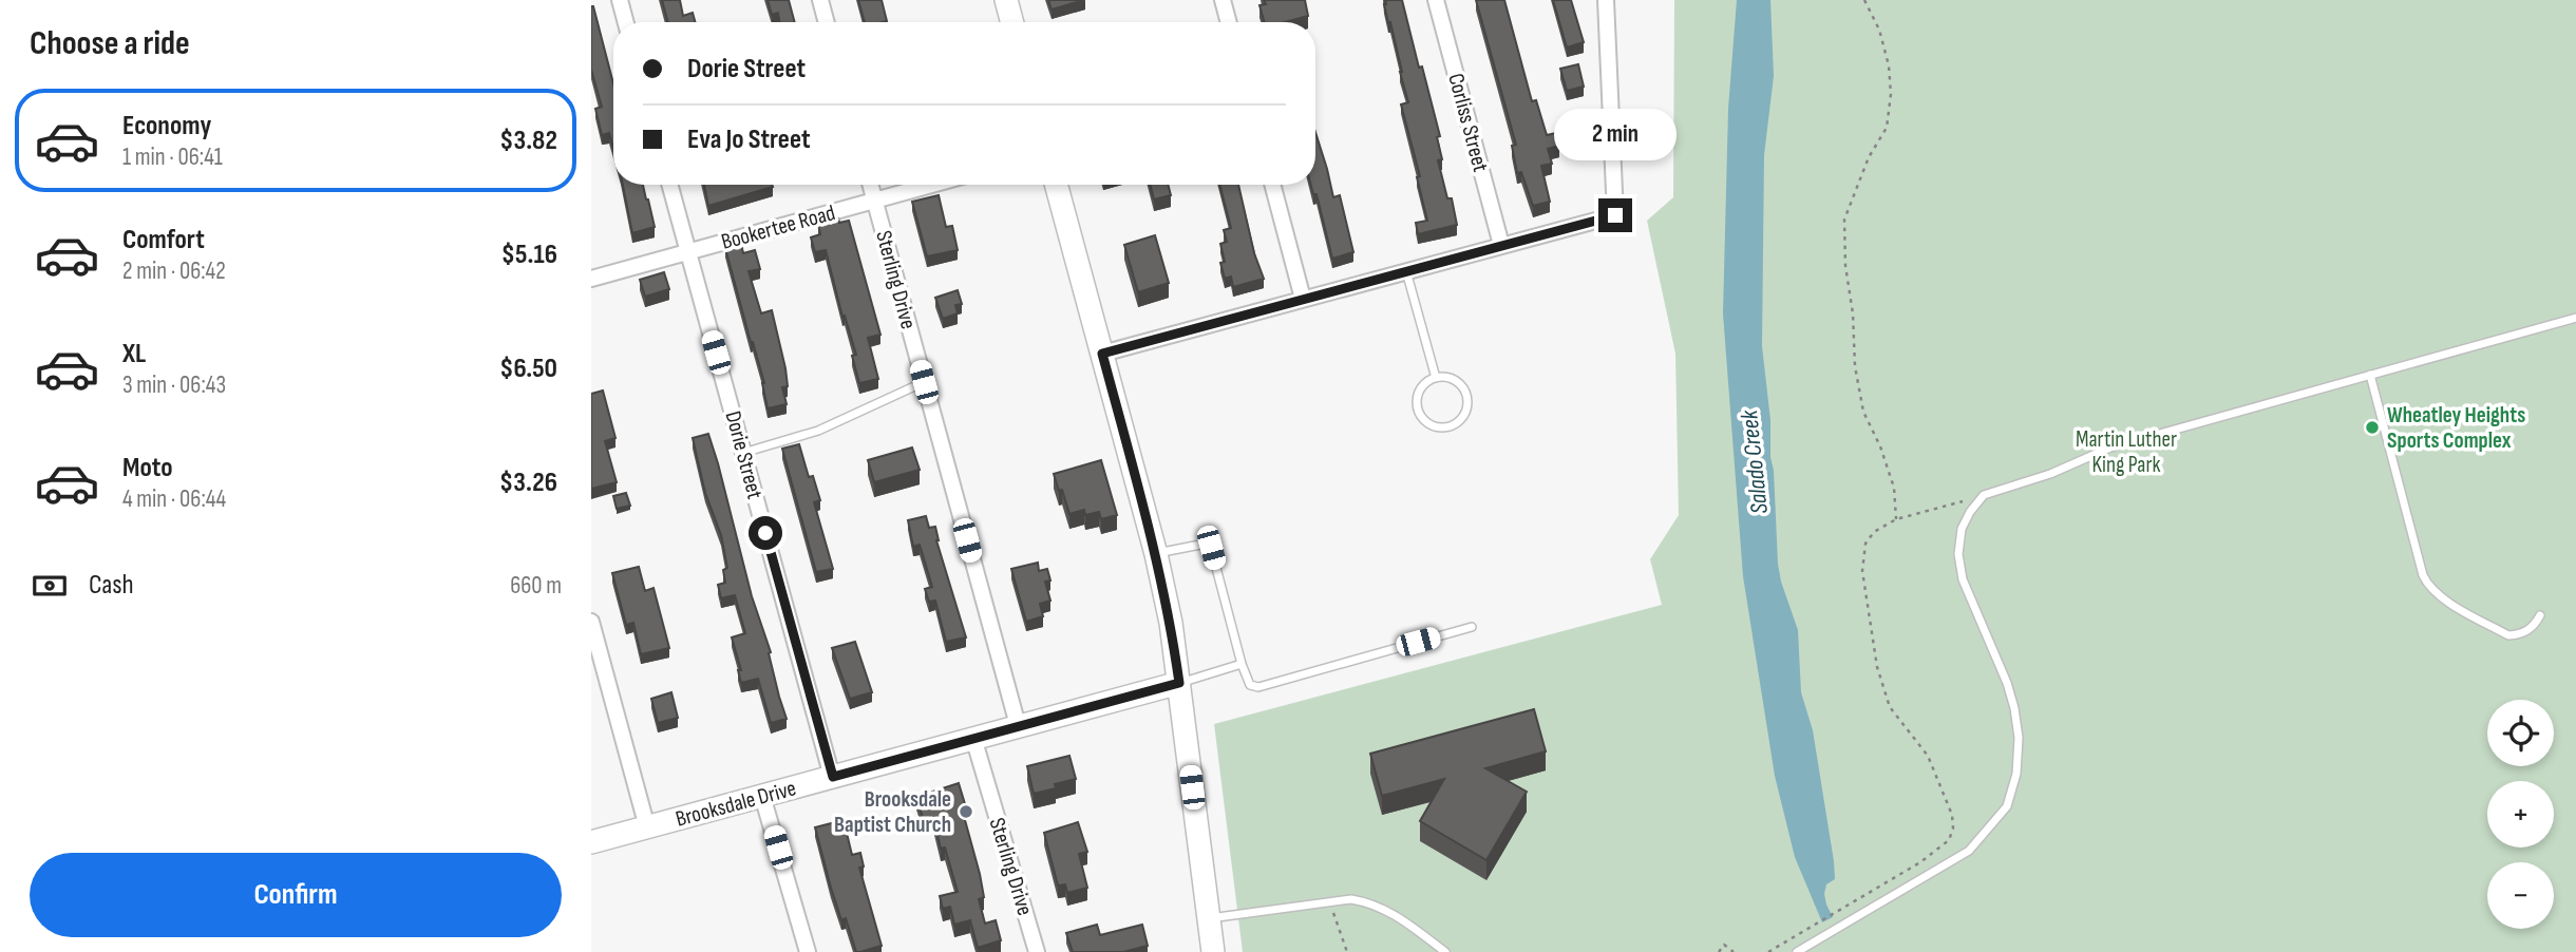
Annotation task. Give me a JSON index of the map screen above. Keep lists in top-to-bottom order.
{
  "streets": {
    "main road": ["Brooksdale Drive"],
    "street": [
      "Corliss Street",
      "Bookertee Road",
      "Sterling Drive",
      "Dorie Street"
    ]
  },
  "crossings": [
    ["Bookertee Road", "Sterling Drive"],
    ["Bookertee Road", "Dorie Street"],
    ["Sterling Drive", "Brooksdale Drive"],
    ["Dorie Street", "Brooksdale Drive"]
  ],
  "water": ["Salado Creek"],
  "parks": ["Martin Luther King Park"],
  "places": ["Wheatley Heights Sports Complex", "Brooksdale Baptist Church"],
  "page": {
    "heading": "Choose a ride",
    "banner": ["Dorie Street", "Eva Jo Street"],
    "list": [
      {
        "name": "Economy",
        "note": "1 min · 06:41",
        "value": "$3.82"
      },
      {
        "name": "Comfort",
        "note": "2 min · 06:42",
        "value": "$5.16"
      },
      {
        "name": "XL",
        "note": "3 min · 06:43",
        "value": "$6.50"
      },
      {
        "name": "Moto",
        "note": "4 min · 06:44",
        "value": "$3.26"
      }
    ],
    "bubble": "2 min",
    "pay": ["Cash", "660 m"],
    "map_buttons": ["+", "−"],
    "buttons": "Confirm"
  }
}
